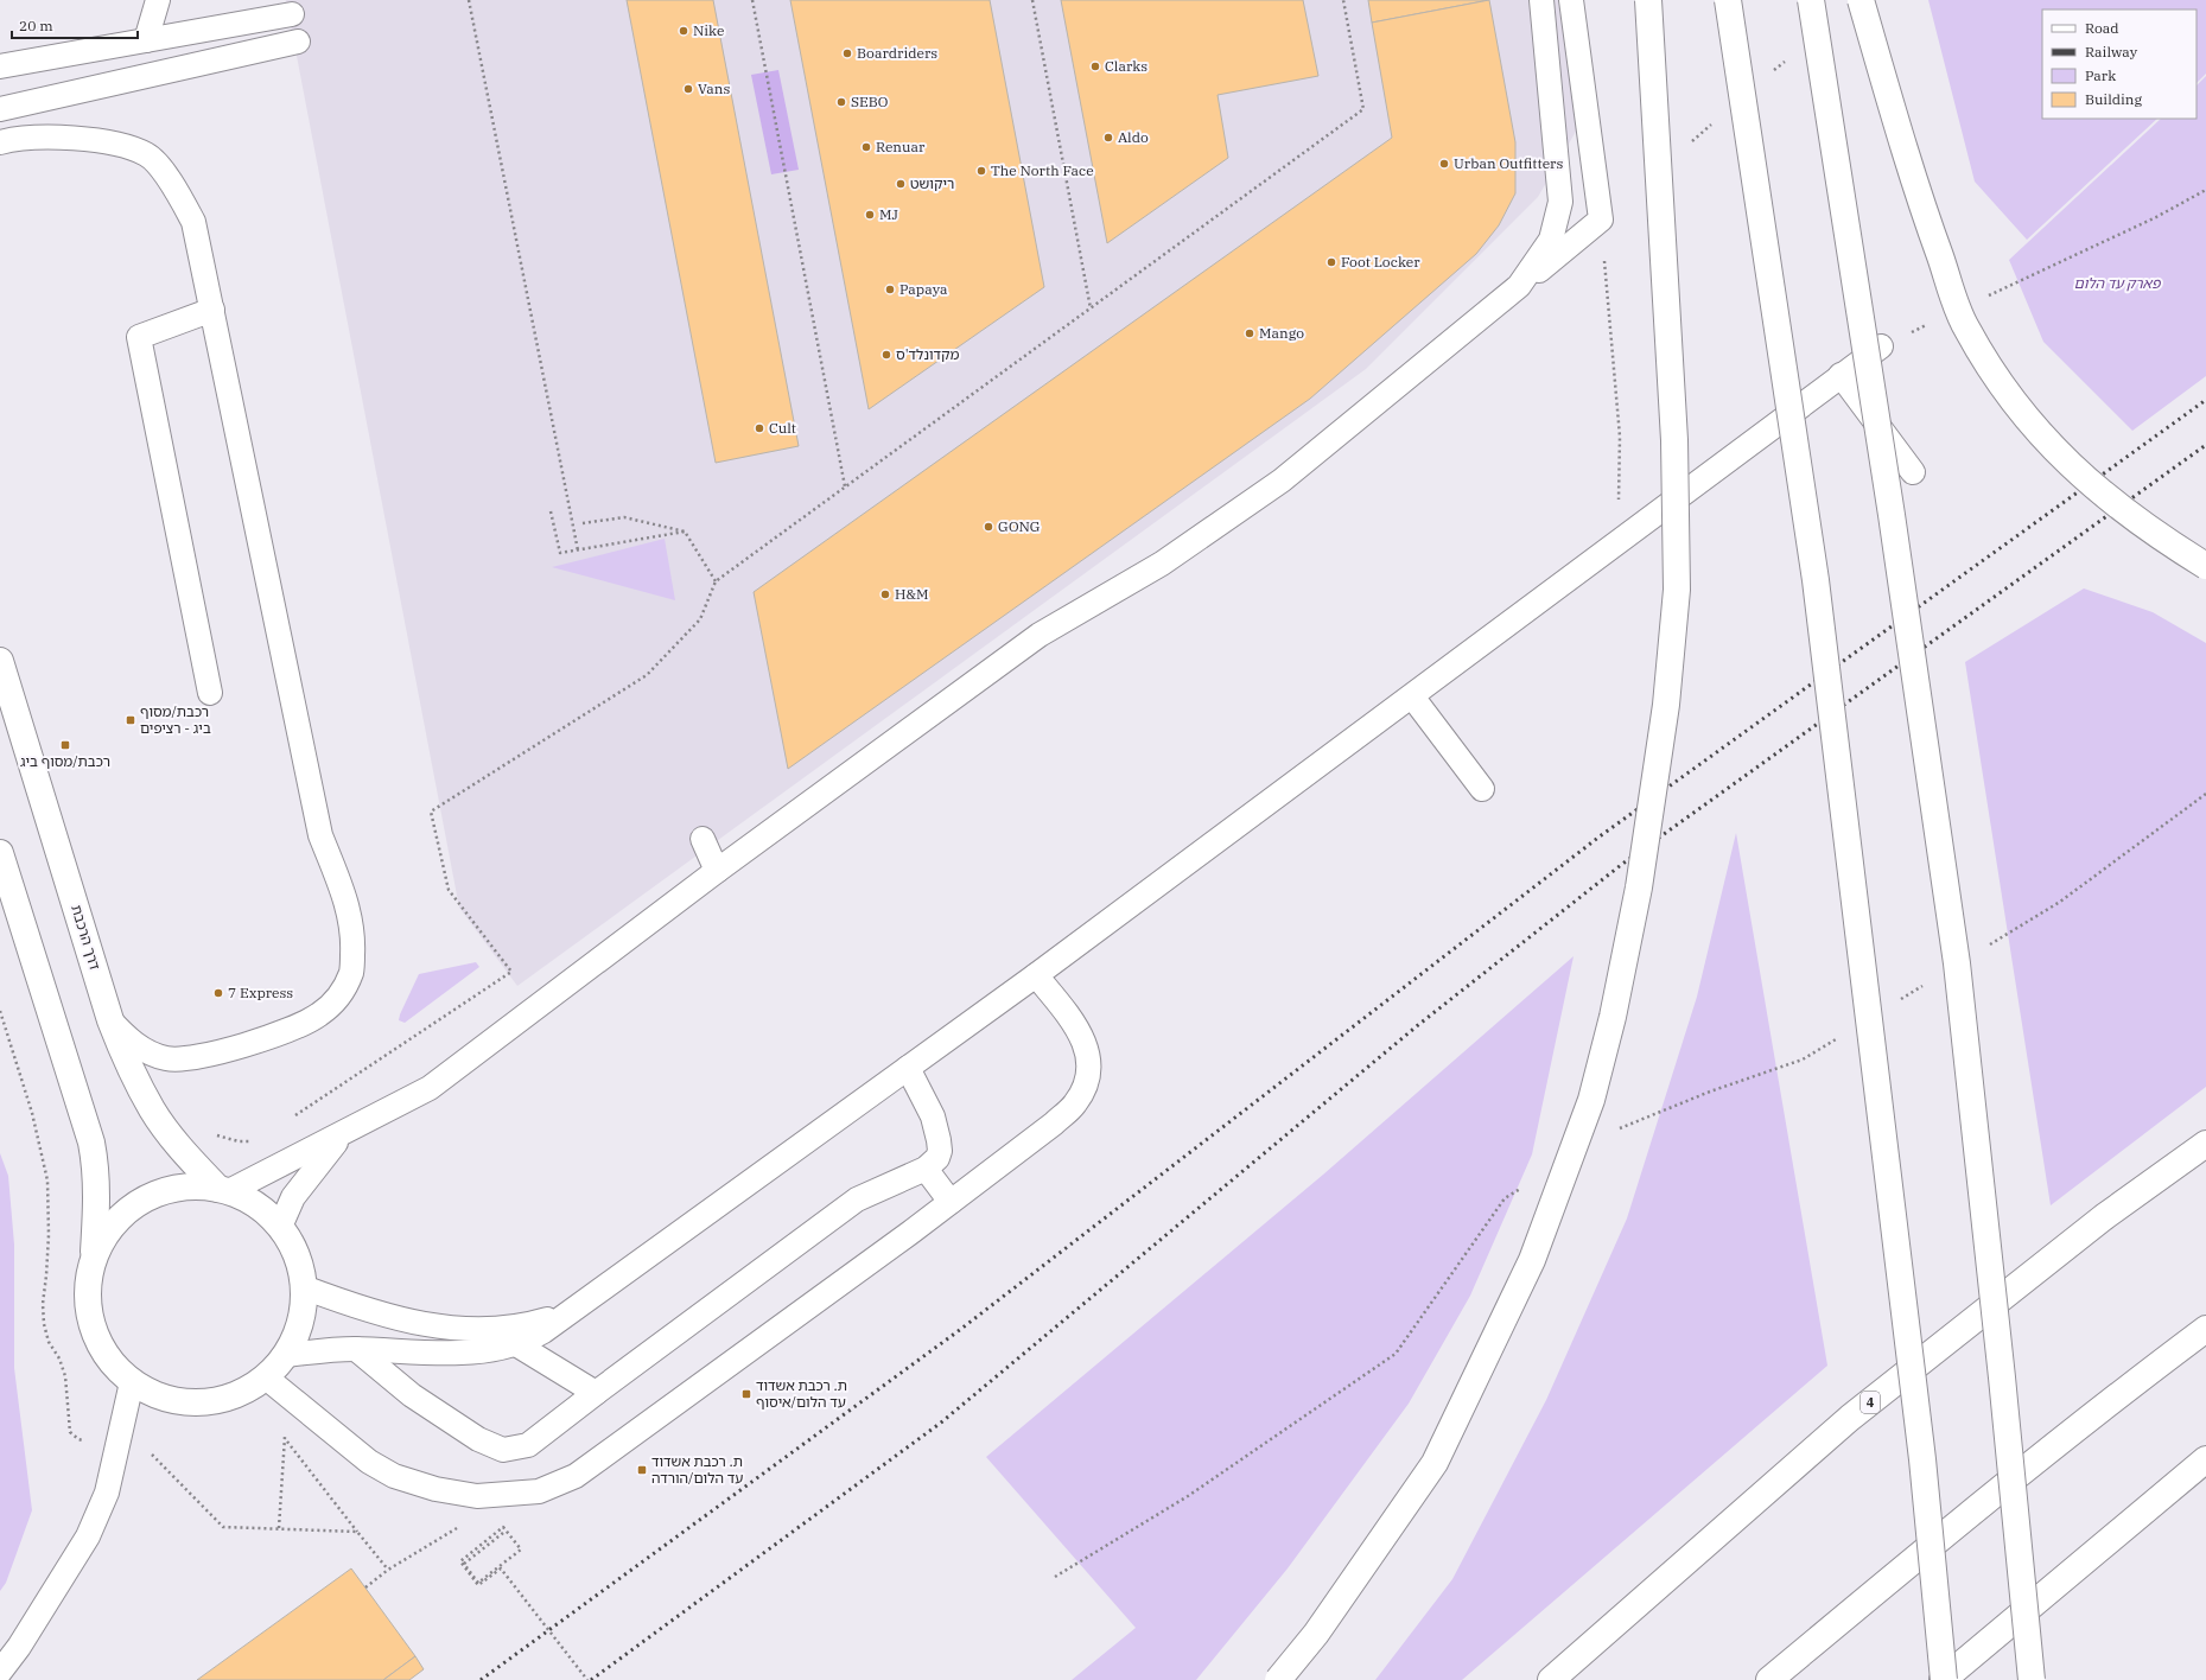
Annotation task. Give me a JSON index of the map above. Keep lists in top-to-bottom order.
{
  "streets": {
    "main road": ["דרך הרכבת", "4"]
  },
  "parks": ["פארק עד הלום"],
  "places": {
    "other": [
      "Nike",
      "Boardriders",
      "Clarks",
      "Vans",
      "SEBO",
      "Aldo",
      "Renuar",
      "Urban Outfitters",
      "The North Face",
      "ריקושט",
      "MJ",
      "Foot Locker",
      "Papaya",
      "Mango",
      "מקדונלד'ס",
      "Cult",
      "GONG",
      "H&M",
      "7 Express"
    ],
    "transit": [
      "רכבת/מסוף ביג - רציפים",
      "רכבת/מסוף ביג",
      "ת. רכבת אשדוד עד הלום/איסוף",
      "ת. רכבת אשדוד עד הלום/הורדה"
    ]
  },
  "legend": [
    "Road",
    "Railway",
    "Park",
    "Building"
  ],
  "scale_bar": "20 m"
}
